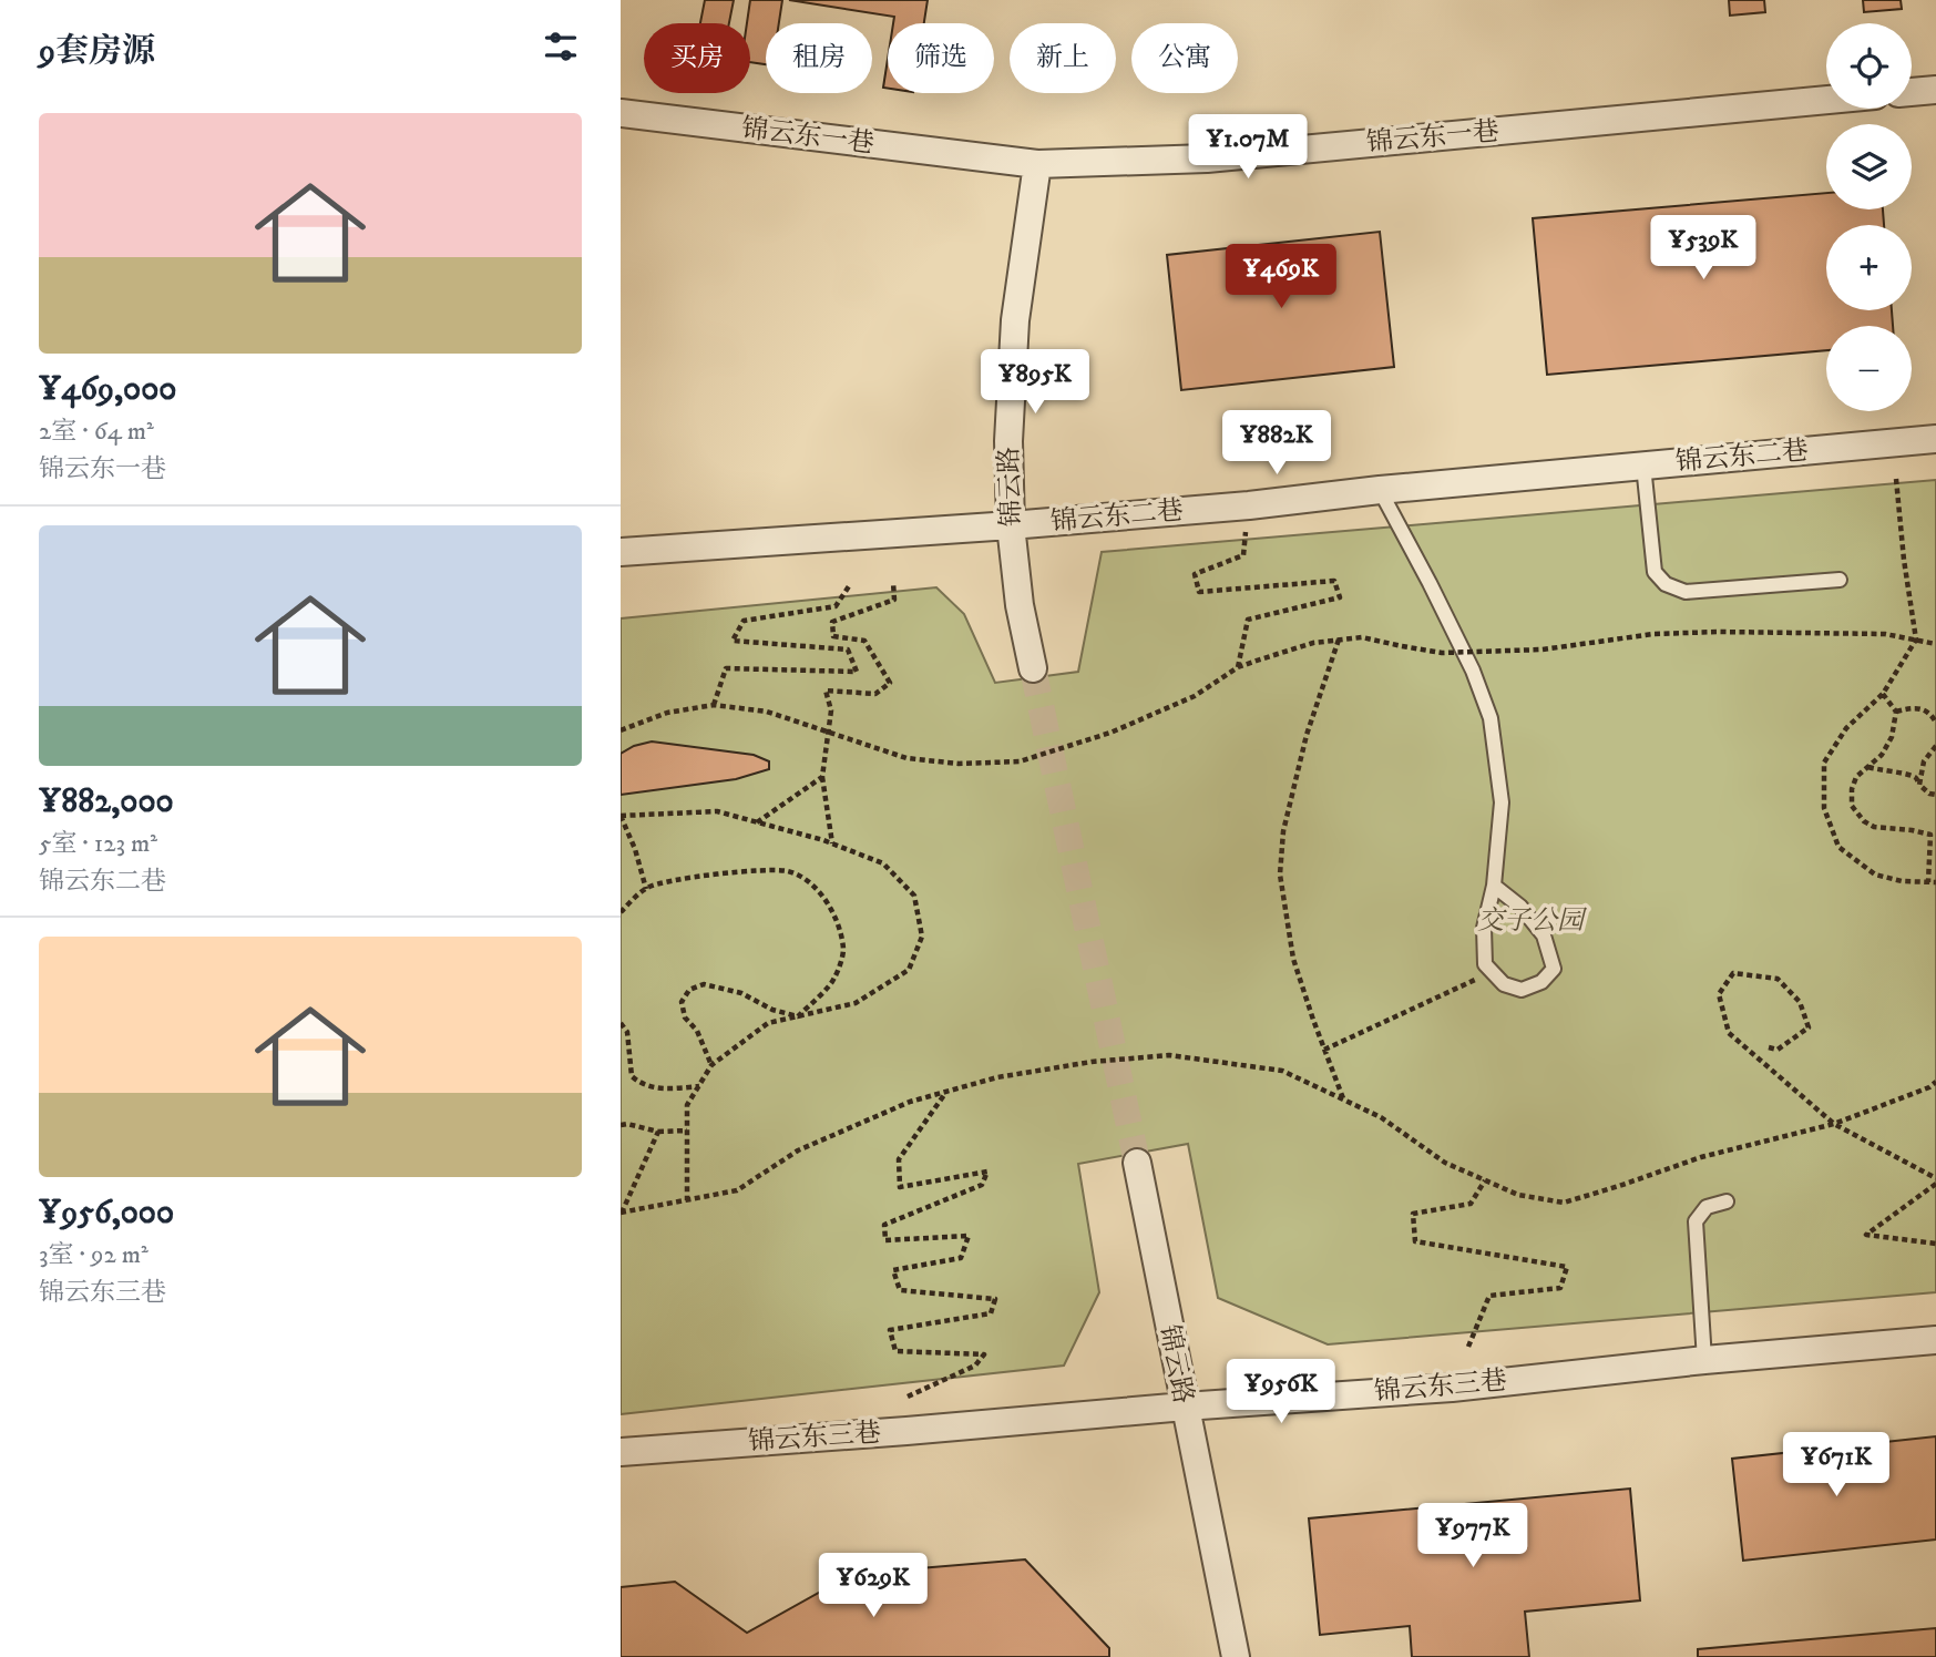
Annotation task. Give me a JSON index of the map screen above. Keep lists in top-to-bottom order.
{
  "streets": {
    "street": [
      "锦云东一巷",
      "锦云东二巷",
      "锦云路",
      "锦云东三巷"
    ]
  },
  "crossings": [
    ["锦云东一巷", "锦云路"],
    ["锦云东二巷", "锦云路"],
    ["锦云路", "锦云东三巷"]
  ],
  "parks": ["交子公园"],
  "page": {
    "heading": "9套房源",
    "map_buttons": ["+", "−"],
    "chip": [
      "买房",
      "租房",
      "筛选",
      "新上",
      "公寓"
    ],
    "list": [
      {
        "name": "¥469,000",
        "note": "2室 · 64 m² · 锦云东一巷"
      },
      {
        "name": "¥882,000",
        "note": "5室 · 123 m² · 锦云东二巷"
      },
      {
        "name": "¥956,000",
        "note": "3室 · 92 m² · 锦云东三巷"
      }
    ],
    "price": [
      "¥1.07M",
      "¥539K",
      "¥469K",
      "¥895K",
      "¥882K",
      "¥956K",
      "¥671K",
      "¥977K",
      "¥629K"
    ]
  }
}
